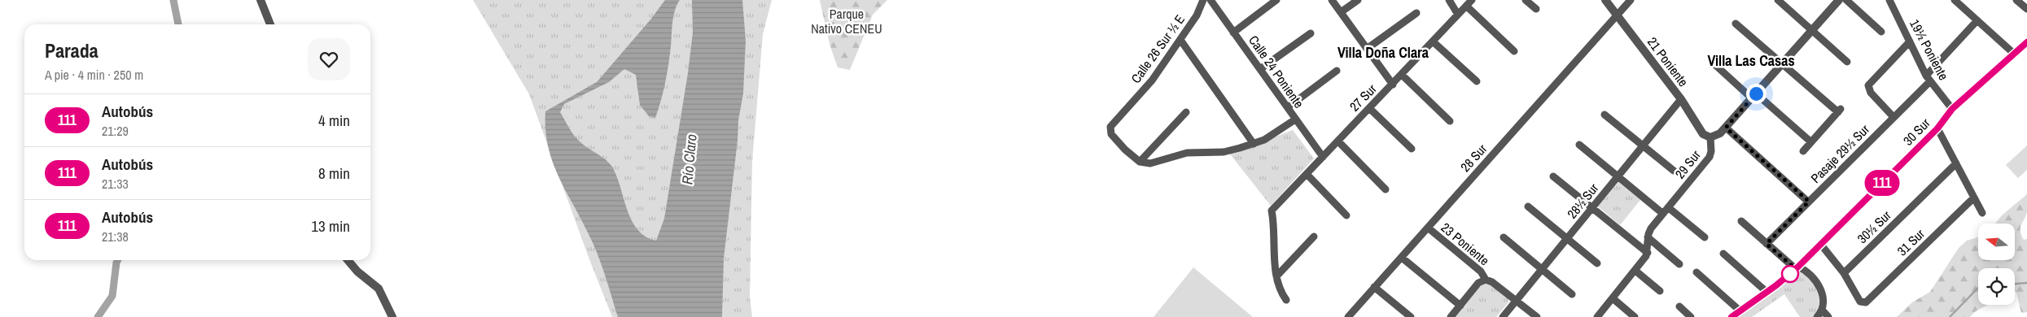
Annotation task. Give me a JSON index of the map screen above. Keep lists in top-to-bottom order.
{
  "streets": {
    "street": [
      "Calle 26 Sur ½ E",
      "19½ Poniente",
      "21 Poniente",
      "Calle 24 Poniente",
      "27 Sur",
      "30 Sur",
      "Pasaje 29½ Sur",
      "28 Sur",
      "29 Sur",
      "28½ Sur",
      "30½ Sur",
      "31 Sur",
      "23 Poniente"
    ]
  },
  "crossings": [
    ["19½ Poniente", "30 Sur"],
    ["19½ Poniente", "Pasaje 29½ Sur"],
    ["21 Poniente", "28 Sur"],
    ["21 Poniente", "29 Sur"],
    ["21 Poniente", "28½ Sur"],
    ["Calle 24 Poniente", "27 Sur"],
    ["28 Sur", "23 Poniente"],
    ["28½ Sur", "23 Poniente"],
    ["30½ Sur", "31 Sur"]
  ],
  "districts": ["Villa Doña Clara", "Villa Las Casas"],
  "water": ["Río Claro"],
  "parks": ["Parque Nativo CENEU"],
  "lines": ["bus line 111"],
  "north": "left",
  "page": {
    "on_map": "111",
    "heading": ["Parada", "A pie · 4 min · 250 m"],
    "list": [
      {
        "mark": "111",
        "name": "Autobús",
        "note": "21:29",
        "value": "4 min"
      },
      {
        "mark": "111",
        "name": "Autobús",
        "note": "21:33",
        "value": "8 min"
      },
      {
        "mark": "111",
        "name": "Autobús",
        "note": "21:38",
        "value": "13 min"
      }
    ]
  }
}
